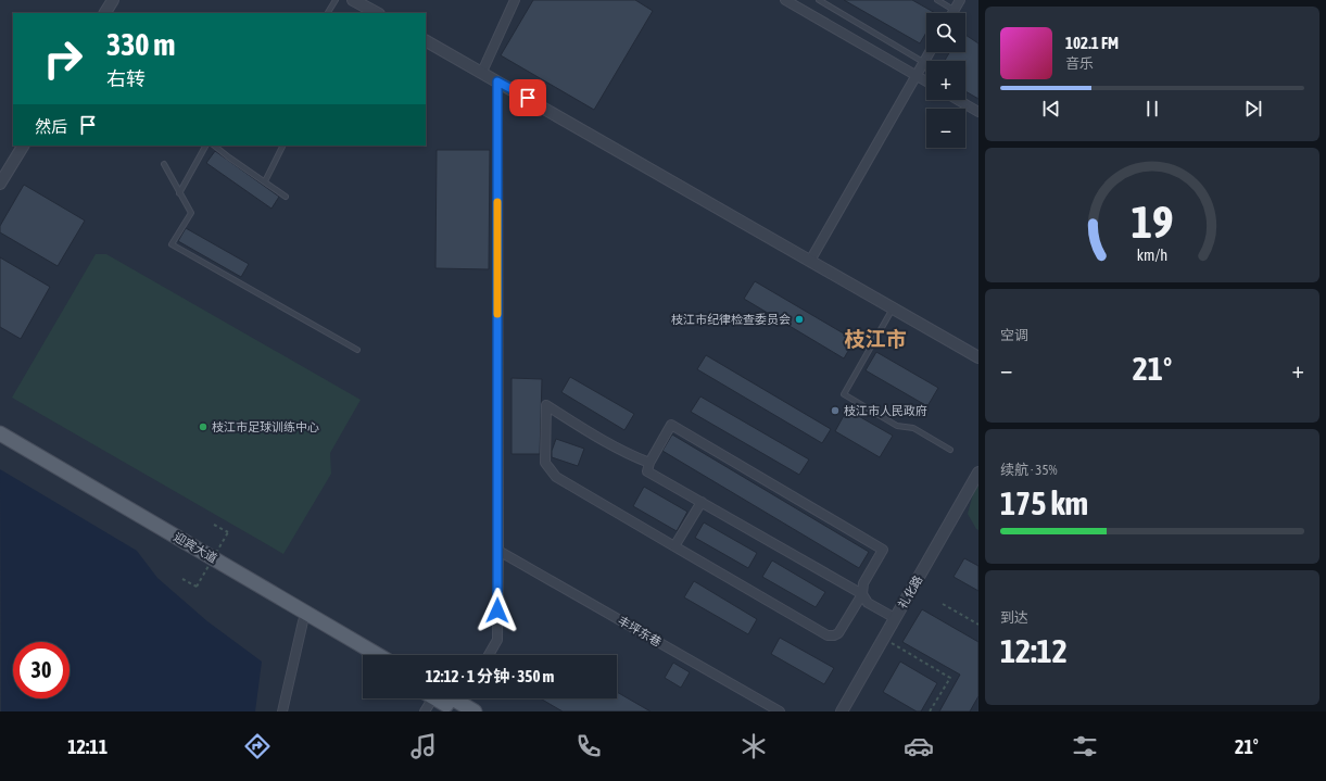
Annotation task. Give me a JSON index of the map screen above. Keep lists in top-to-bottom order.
{
  "streets": {
    "main road": ["迎宾大道"],
    "street": ["礼化路", "丰坪东巷"]
  },
  "districts": ["枝江市"],
  "places": ["枝江市纪律检查委员会", "枝江市人民政府", "枝江市足球训练中心"],
  "page": {
    "map_buttons": ["+", "−"],
    "turn": ["330 m", "右转"],
    "song": ["102.1 FM", "音乐"],
    "then": "然后",
    "tile": [
      "空调",
      ["续航 · 35%", "175 km"],
      ["到达", "12:12"]
    ],
    "heat": ["−", "21°", "+"],
    "limit": "30",
    "trip": "12:12 · 1 分钟 · 350 m",
    "tabs": ["12:11", "21°"],
    "gauge": ["19", "km/h"]
  }
}
